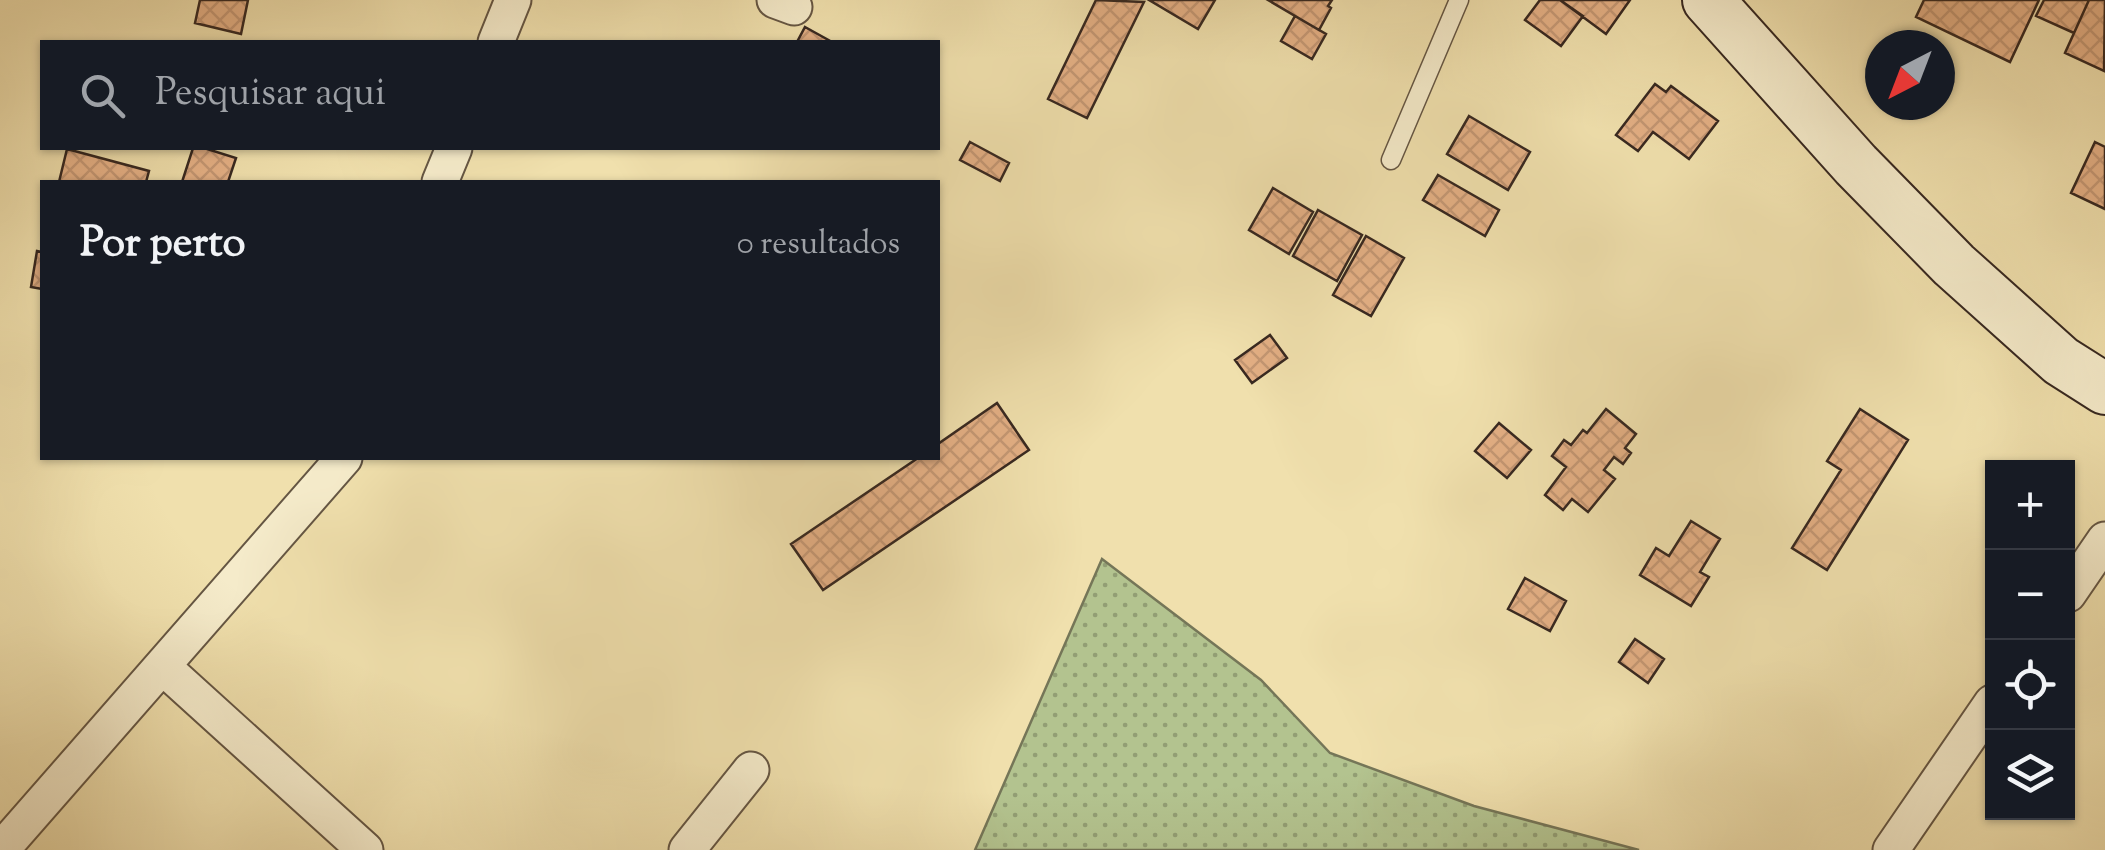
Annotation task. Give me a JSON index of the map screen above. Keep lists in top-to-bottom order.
{
  "north": "bottom left",
  "page": {
    "search": "Pesquisar aqui",
    "heading": ["Por perto", "0 resultados"],
    "map_buttons": ["+", "−"]
  }
}
